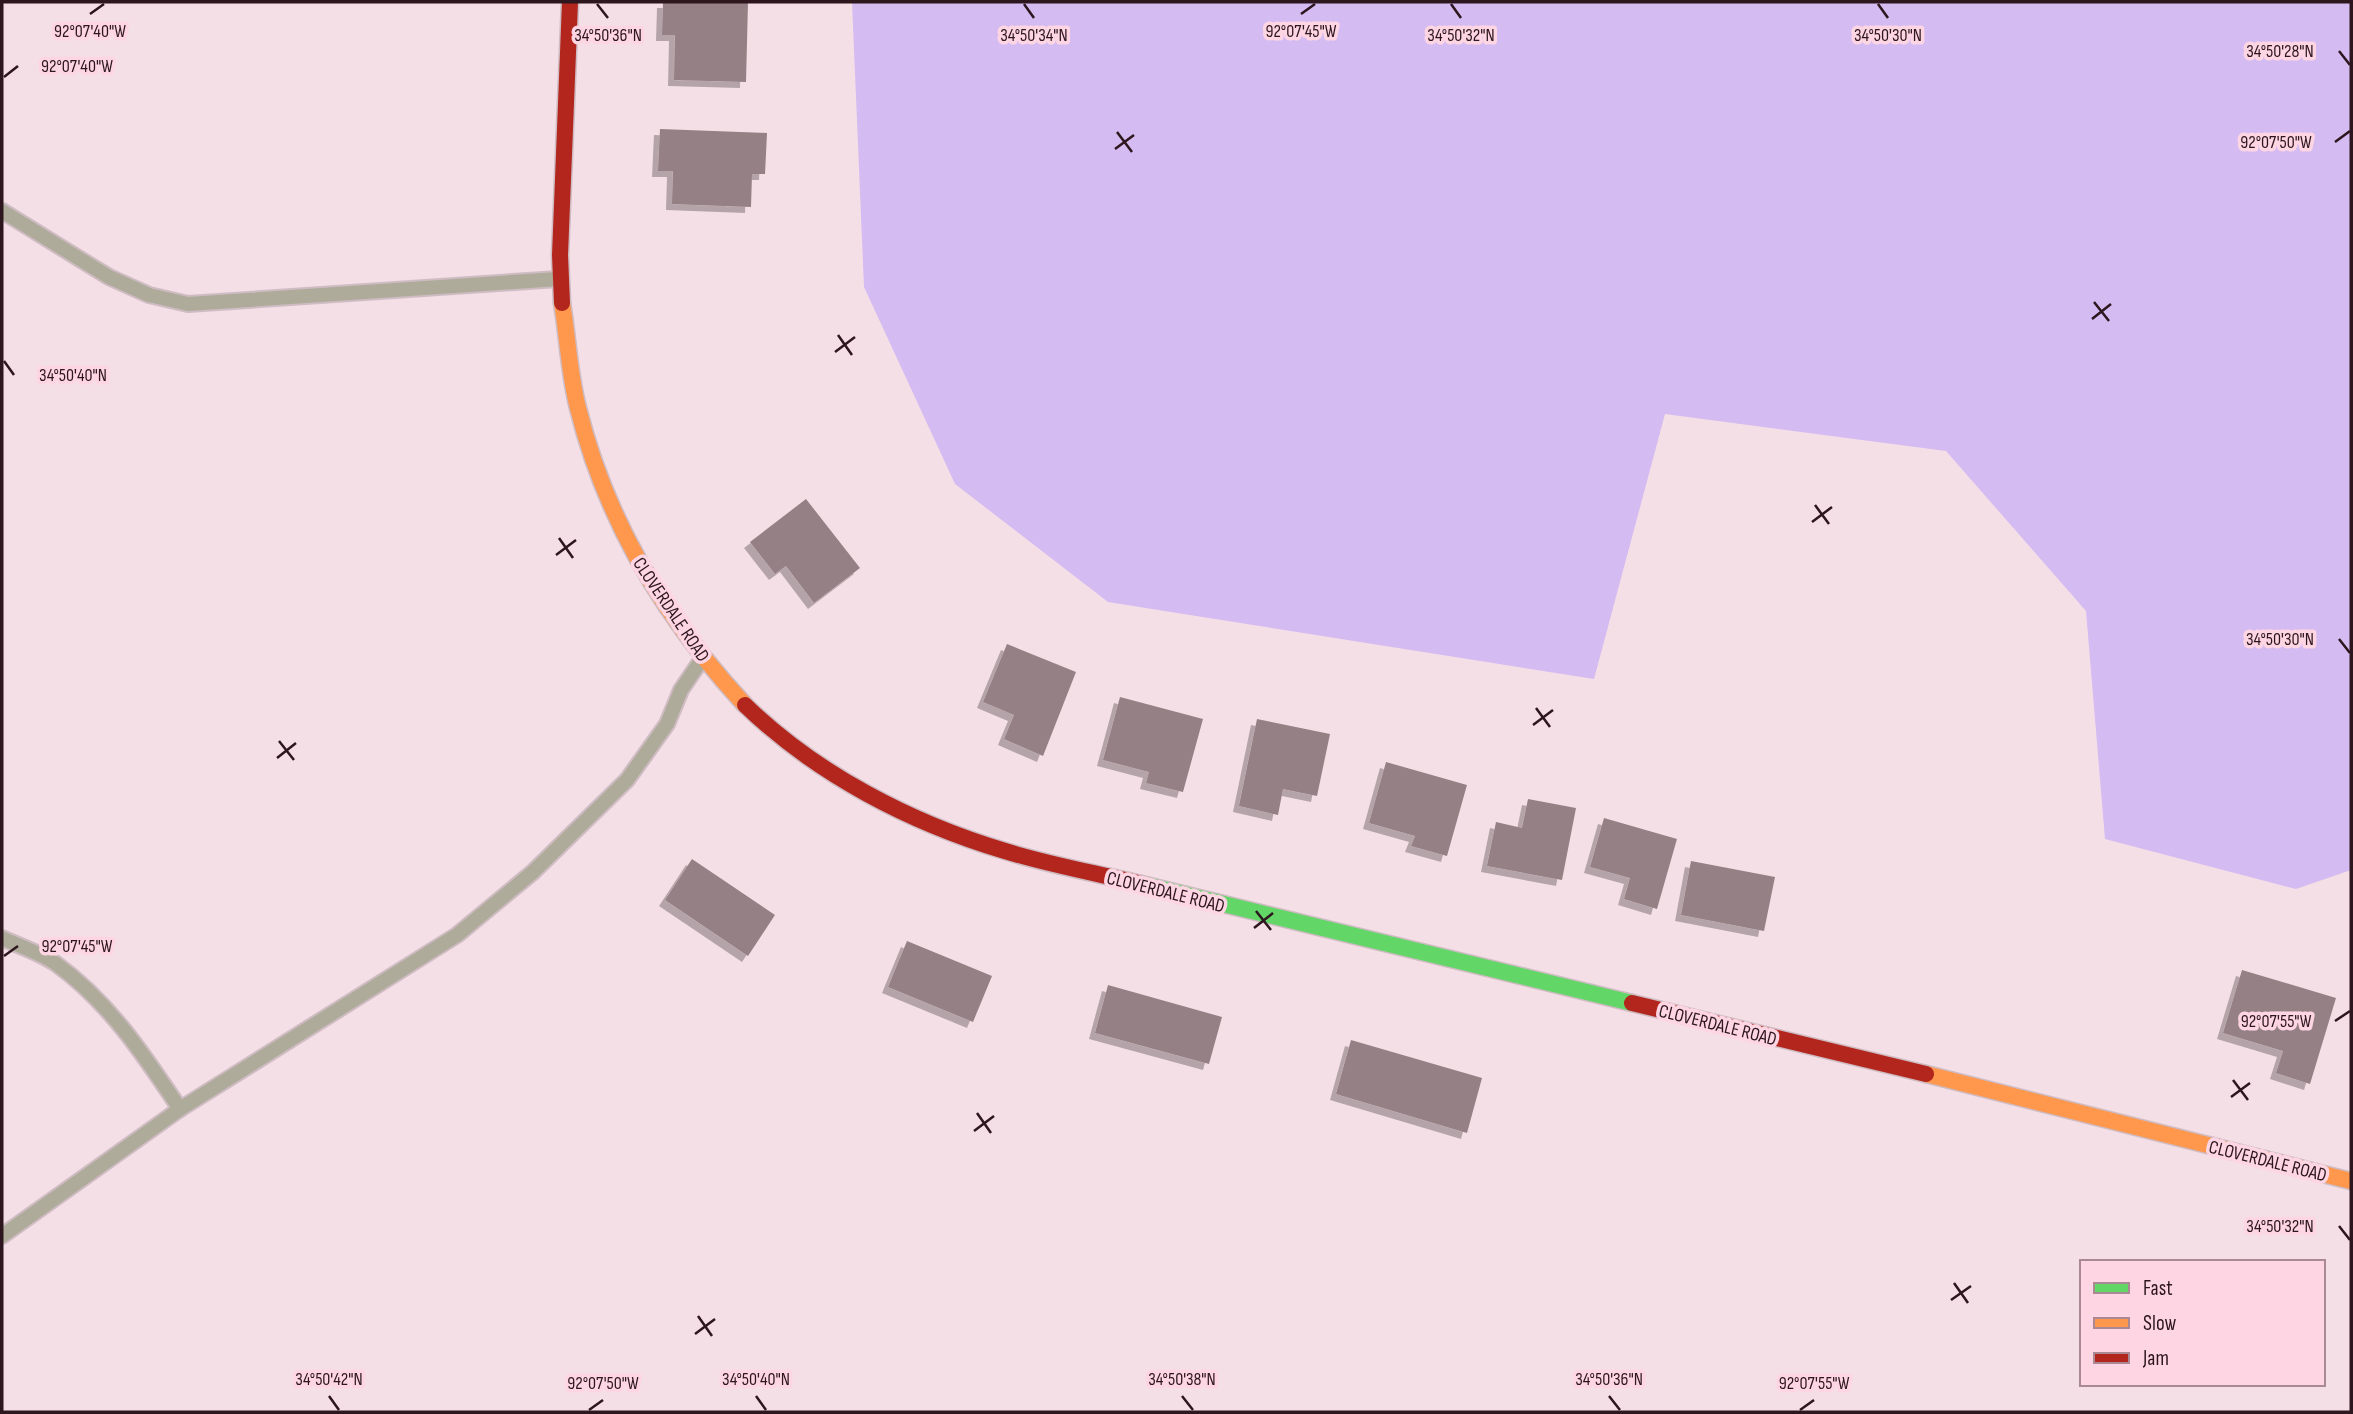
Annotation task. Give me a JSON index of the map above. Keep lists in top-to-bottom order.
{
  "streets": {
    "street": ["CLOVERDALE ROAD"]
  },
  "legend": ["Fast", "Slow", "Jam"],
  "coordinates": [
    "92°07'40\"W",
    "92°07'45\"W",
    "34°50'36\"N",
    "34°50'34\"N",
    "34°50'32\"N",
    "34°50'30\"N",
    "34°50'28\"N",
    "92°07'50\"W",
    "34°50'40\"N",
    "92°07'55\"W",
    "34°50'42\"N",
    "34°50'38\"N"
  ]
}
